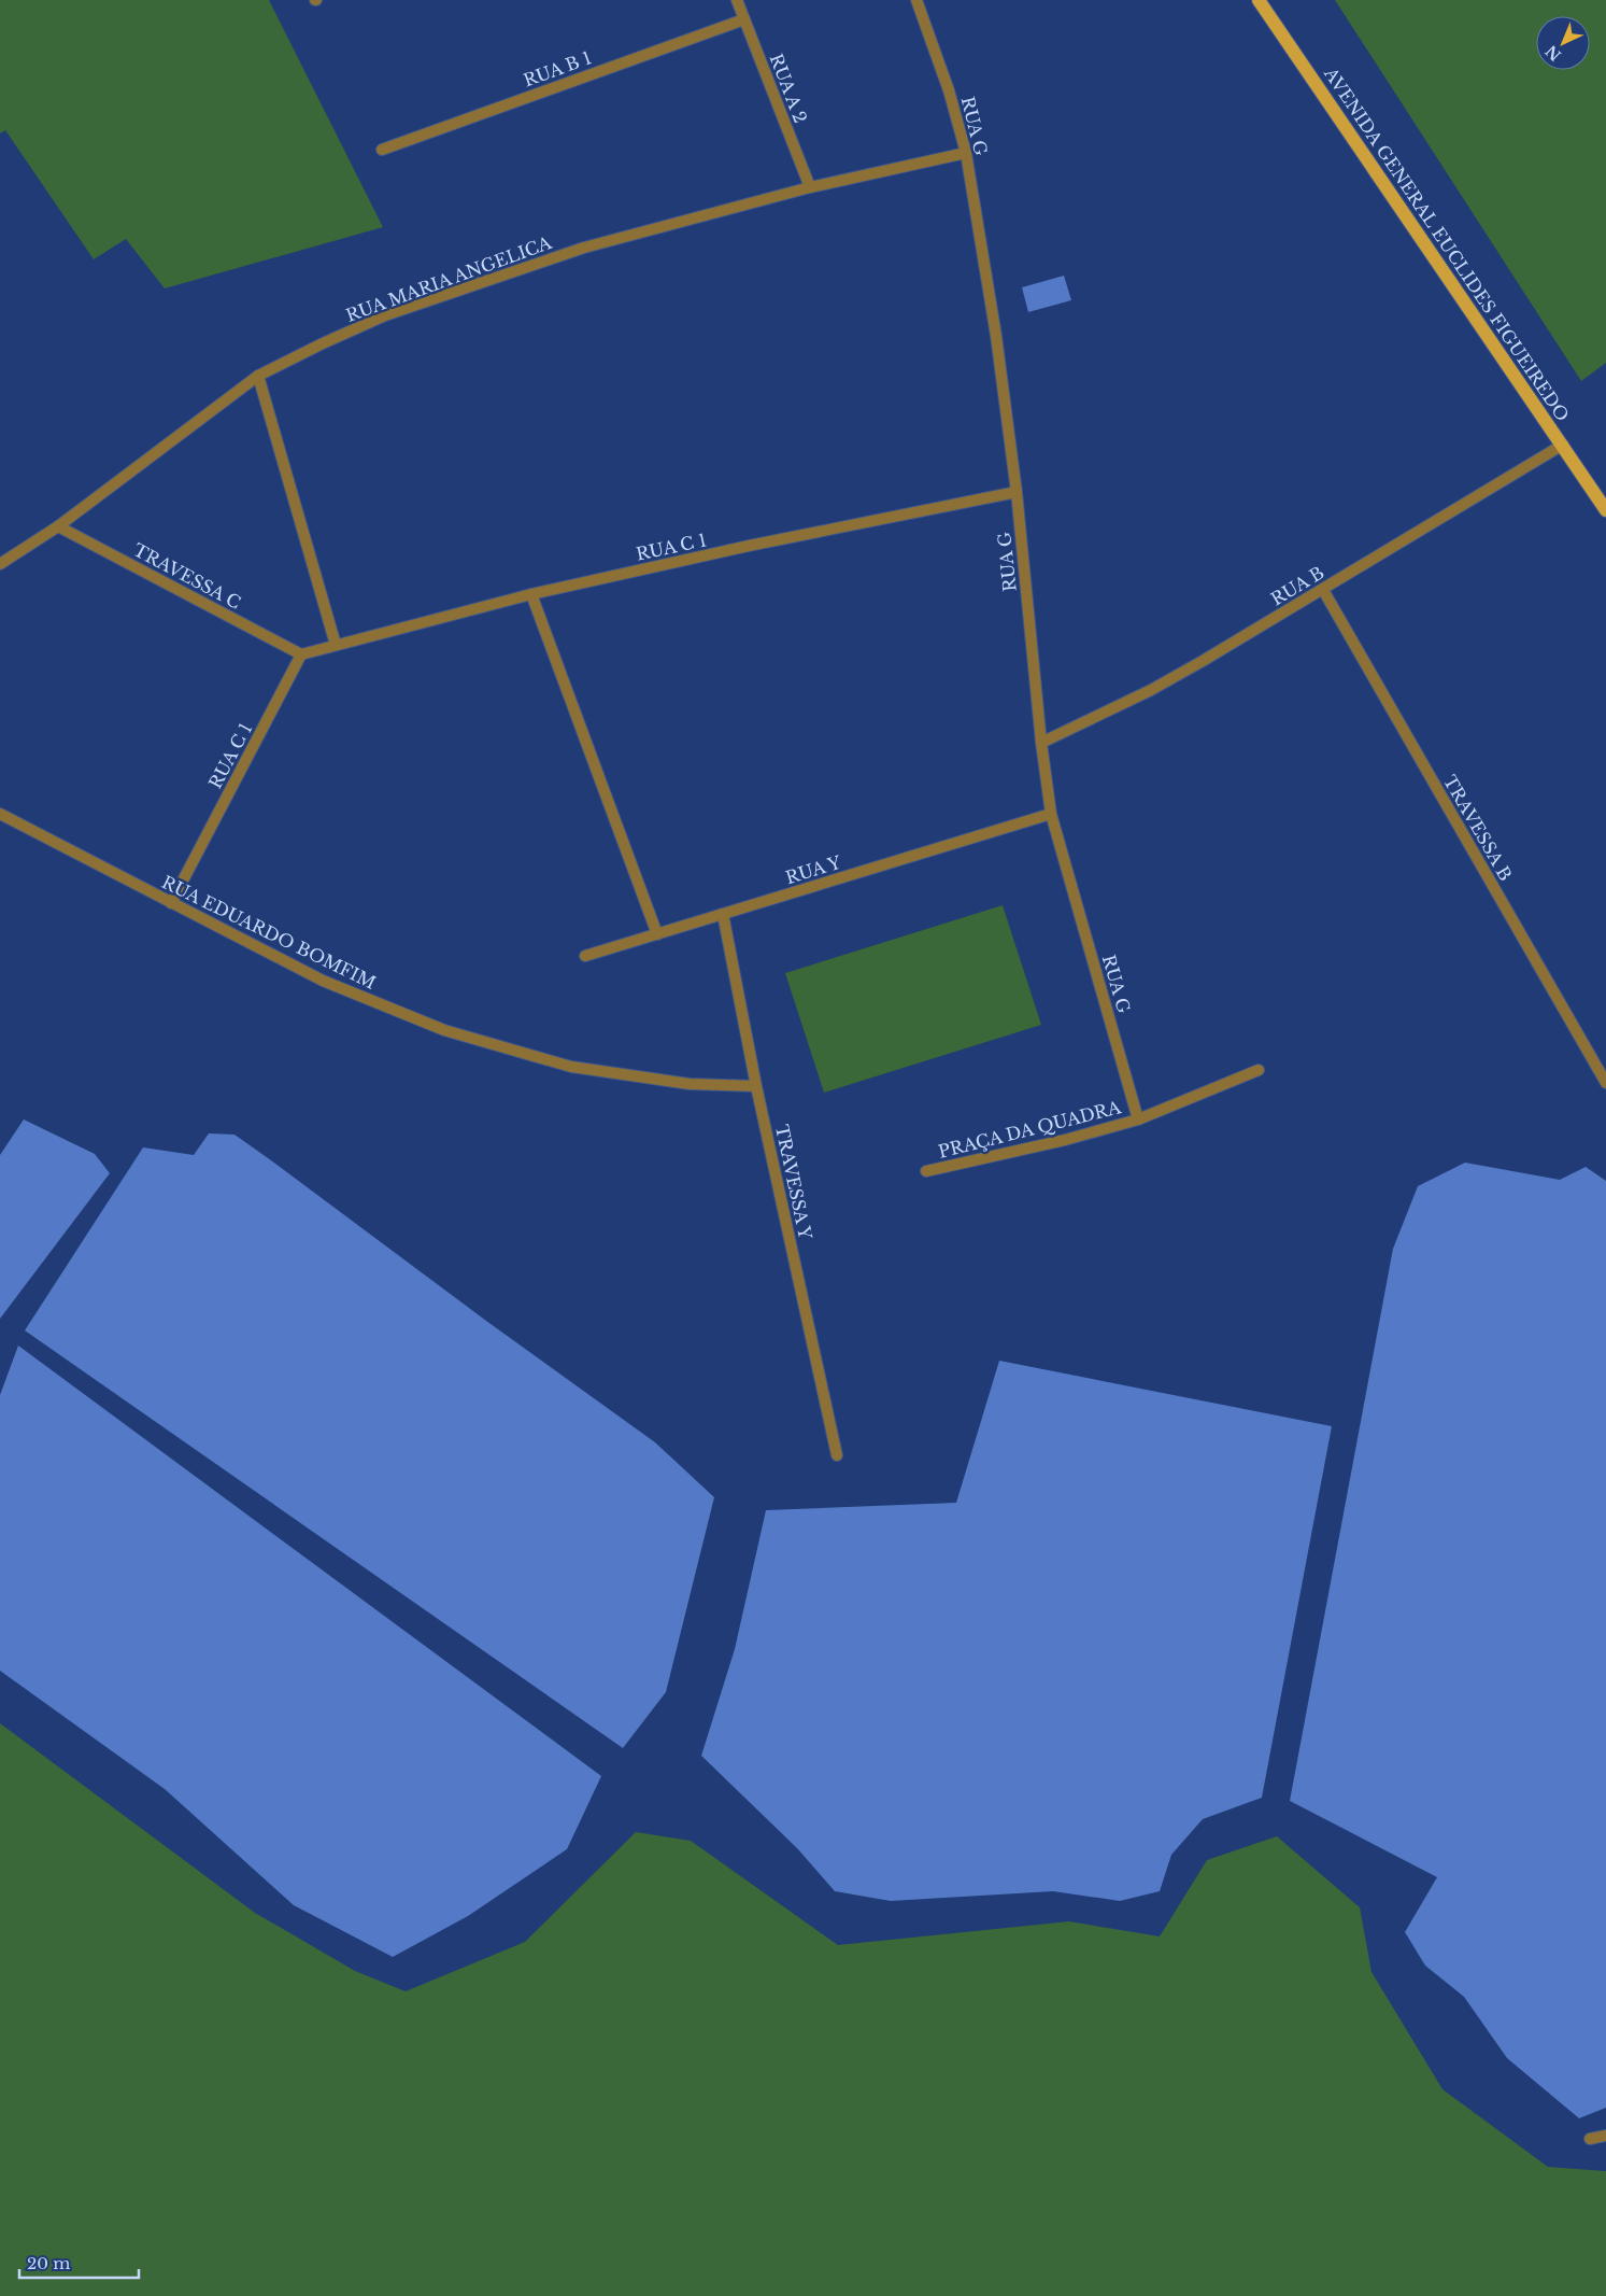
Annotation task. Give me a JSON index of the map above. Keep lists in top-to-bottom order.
{
  "streets": {
    "main road": ["AVENIDA GENERAL EUCLIDES FIGUEIREDO"],
    "street": [
      "RUA B 1",
      "RUA A 2",
      "RUA G",
      "RUA MARIA ANGELICA",
      "RUA C 1",
      "TRAVESSA C",
      "RUA B",
      "TRAVESSA B",
      "RUA Y",
      "RUA EDUARDO BOMFIM",
      "PRAÇA DA QUADRA",
      "TRAVESSA Y"
    ]
  },
  "crossings": [
    ["RUA B 1", "RUA A 2"],
    ["RUA A 2", "RUA MARIA ANGELICA"],
    ["RUA G", "RUA MARIA ANGELICA"],
    ["RUA G", "RUA C 1"],
    ["RUA G", "RUA B"],
    ["RUA G", "RUA Y"],
    ["RUA G", "PRAÇA DA QUADRA"],
    ["AVENIDA GENERAL EUCLIDES FIGUEIREDO", "RUA B"],
    ["RUA MARIA ANGELICA", "TRAVESSA C"],
    ["RUA C 1", "TRAVESSA C"],
    ["RUA C 1", "RUA EDUARDO BOMFIM"],
    ["RUA B", "TRAVESSA B"],
    ["RUA Y", "TRAVESSA Y"],
    ["RUA EDUARDO BOMFIM", "TRAVESSA Y"]
  ],
  "scale_bar": "20 m",
  "north": "bottom left"
}
